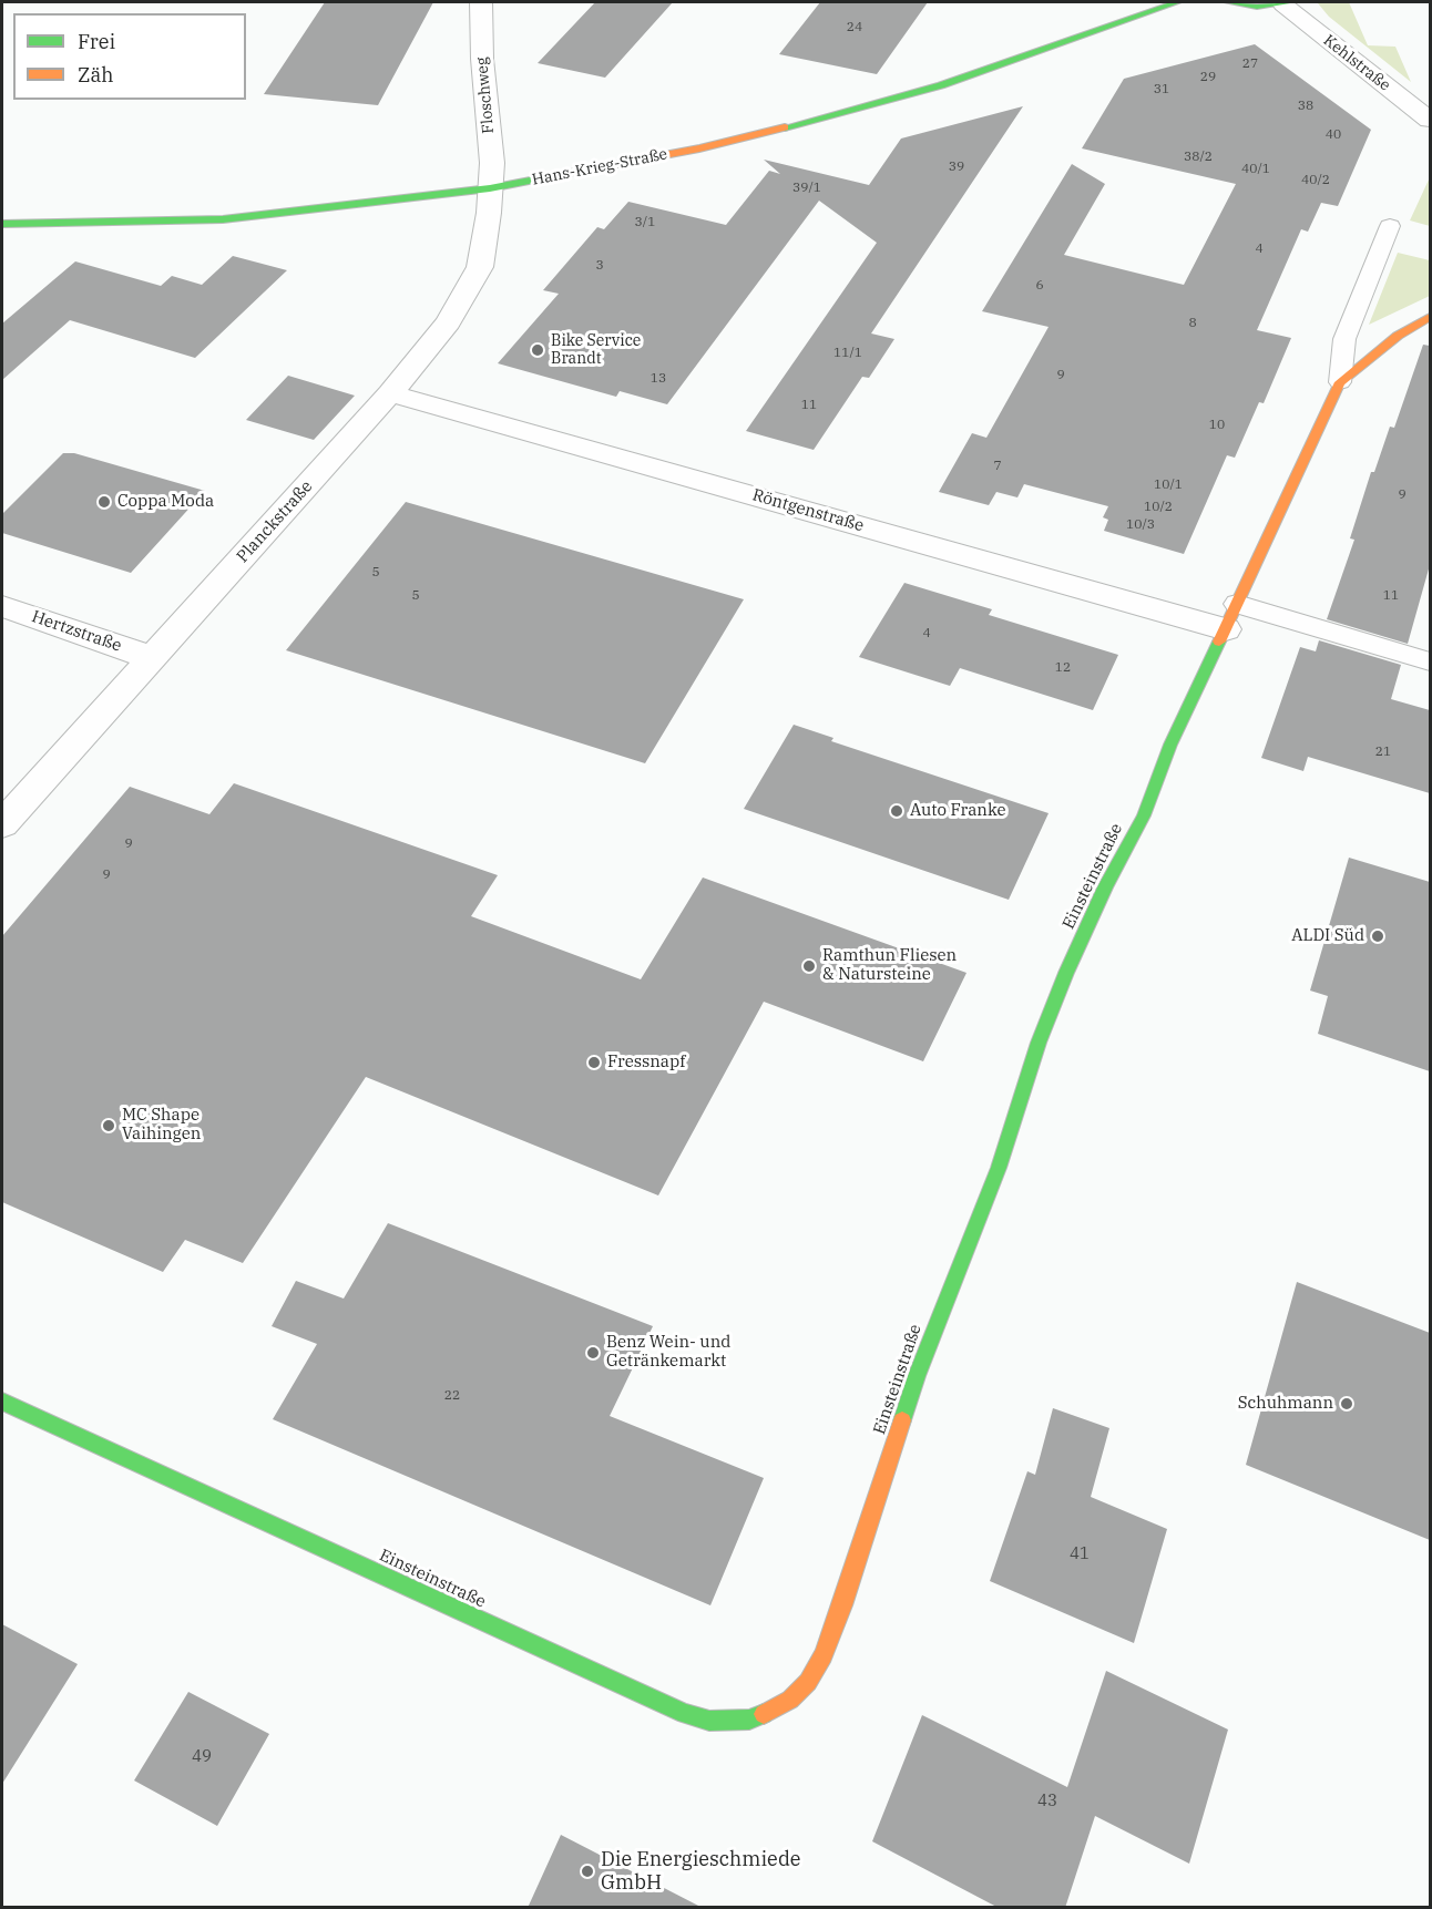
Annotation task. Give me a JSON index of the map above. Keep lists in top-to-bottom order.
{
  "streets": {
    "street": [
      "Kehlstraße",
      "Floschweg",
      "Hans-Krieg-Straße",
      "Röntgenstraße",
      "Planckstraße",
      "Hertzstraße",
      "Einsteinstraße"
    ]
  },
  "crossings": [
    ["Floschweg", "Hans-Krieg-Straße"],
    ["Floschweg", "Planckstraße"],
    ["Hans-Krieg-Straße", "Planckstraße"],
    ["Röntgenstraße", "Planckstraße"],
    ["Röntgenstraße", "Einsteinstraße"],
    ["Planckstraße", "Hertzstraße"]
  ],
  "places": [
    "Bike Service Brandt",
    "Coppa Moda",
    "Auto Franke",
    "ALDI Süd",
    "Ramthun Fliesen & Natursteine",
    "Fressnapf",
    "MC Shape Vaihingen",
    "Benz Wein- und Getränkemarkt",
    "Schuhmann",
    "Die Energieschmiede GmbH"
  ],
  "house_numbers": [
    "24",
    "27",
    "29",
    "31",
    "38",
    "40",
    "38/2",
    "39",
    "40/1",
    "40/2",
    "39/1",
    "3/1",
    "4",
    "3",
    "6",
    "8",
    "11/1",
    "9",
    "13",
    "11",
    "10",
    "7",
    "10/1",
    "9",
    "10/2",
    "10/3",
    "5",
    "5",
    "11",
    "4",
    "12",
    "21",
    "9",
    "9",
    "22",
    "41",
    "49",
    "43"
  ],
  "legend": ["Frei", "Zäh"]
}
